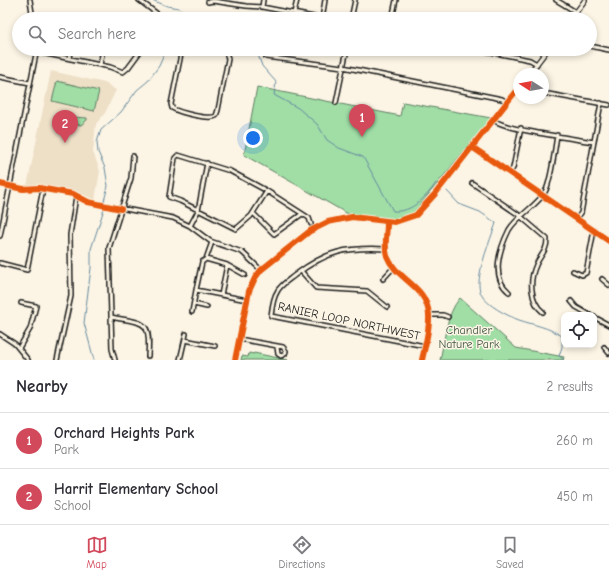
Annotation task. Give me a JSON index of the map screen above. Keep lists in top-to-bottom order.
{
  "streets": {
    "street": ["RANIER LOOP NORTHWEST"]
  },
  "parks": ["Chandler Nature Park"],
  "north": "left",
  "page": {
    "search": "Search here",
    "pins": ["1", "2"],
    "heading": ["Nearby", "2 results"],
    "list": [
      {
        "mark": "1",
        "name": "Orchard Heights Park",
        "note": "Park",
        "value": "260 m"
      },
      {
        "mark": "2",
        "name": "Harrit Elementary School",
        "note": "School",
        "value": "450 m"
      }
    ],
    "nav": ["Map", "Directions", "Saved"]
  }
}
